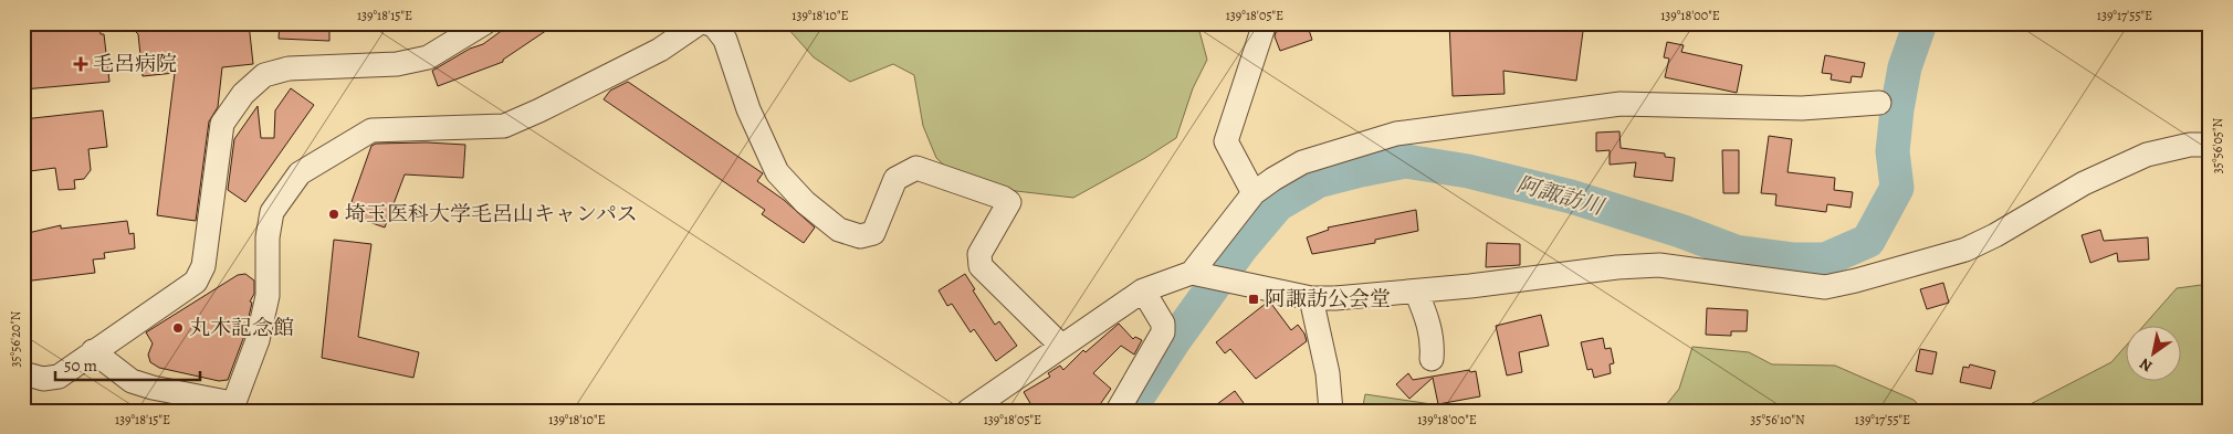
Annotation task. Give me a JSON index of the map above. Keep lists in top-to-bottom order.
{
  "water": ["阿諏訪川"],
  "places": {
    "health": ["毛呂病院"],
    "other": ["埼玉医科大学毛呂山キャンパス", "丸木記念館"],
    "transit": ["阿諏訪公会堂"]
  },
  "scale_bar": "50 m",
  "north": "bottom left",
  "coordinates": [
    "139°18'15\"E",
    "139°18'10\"E",
    "139°18'05\"E",
    "139°18'00\"E",
    "139°17'55\"E",
    "35°56'05\"N",
    "35°56'20\"N",
    "35°56'10\"N"
  ]
}
